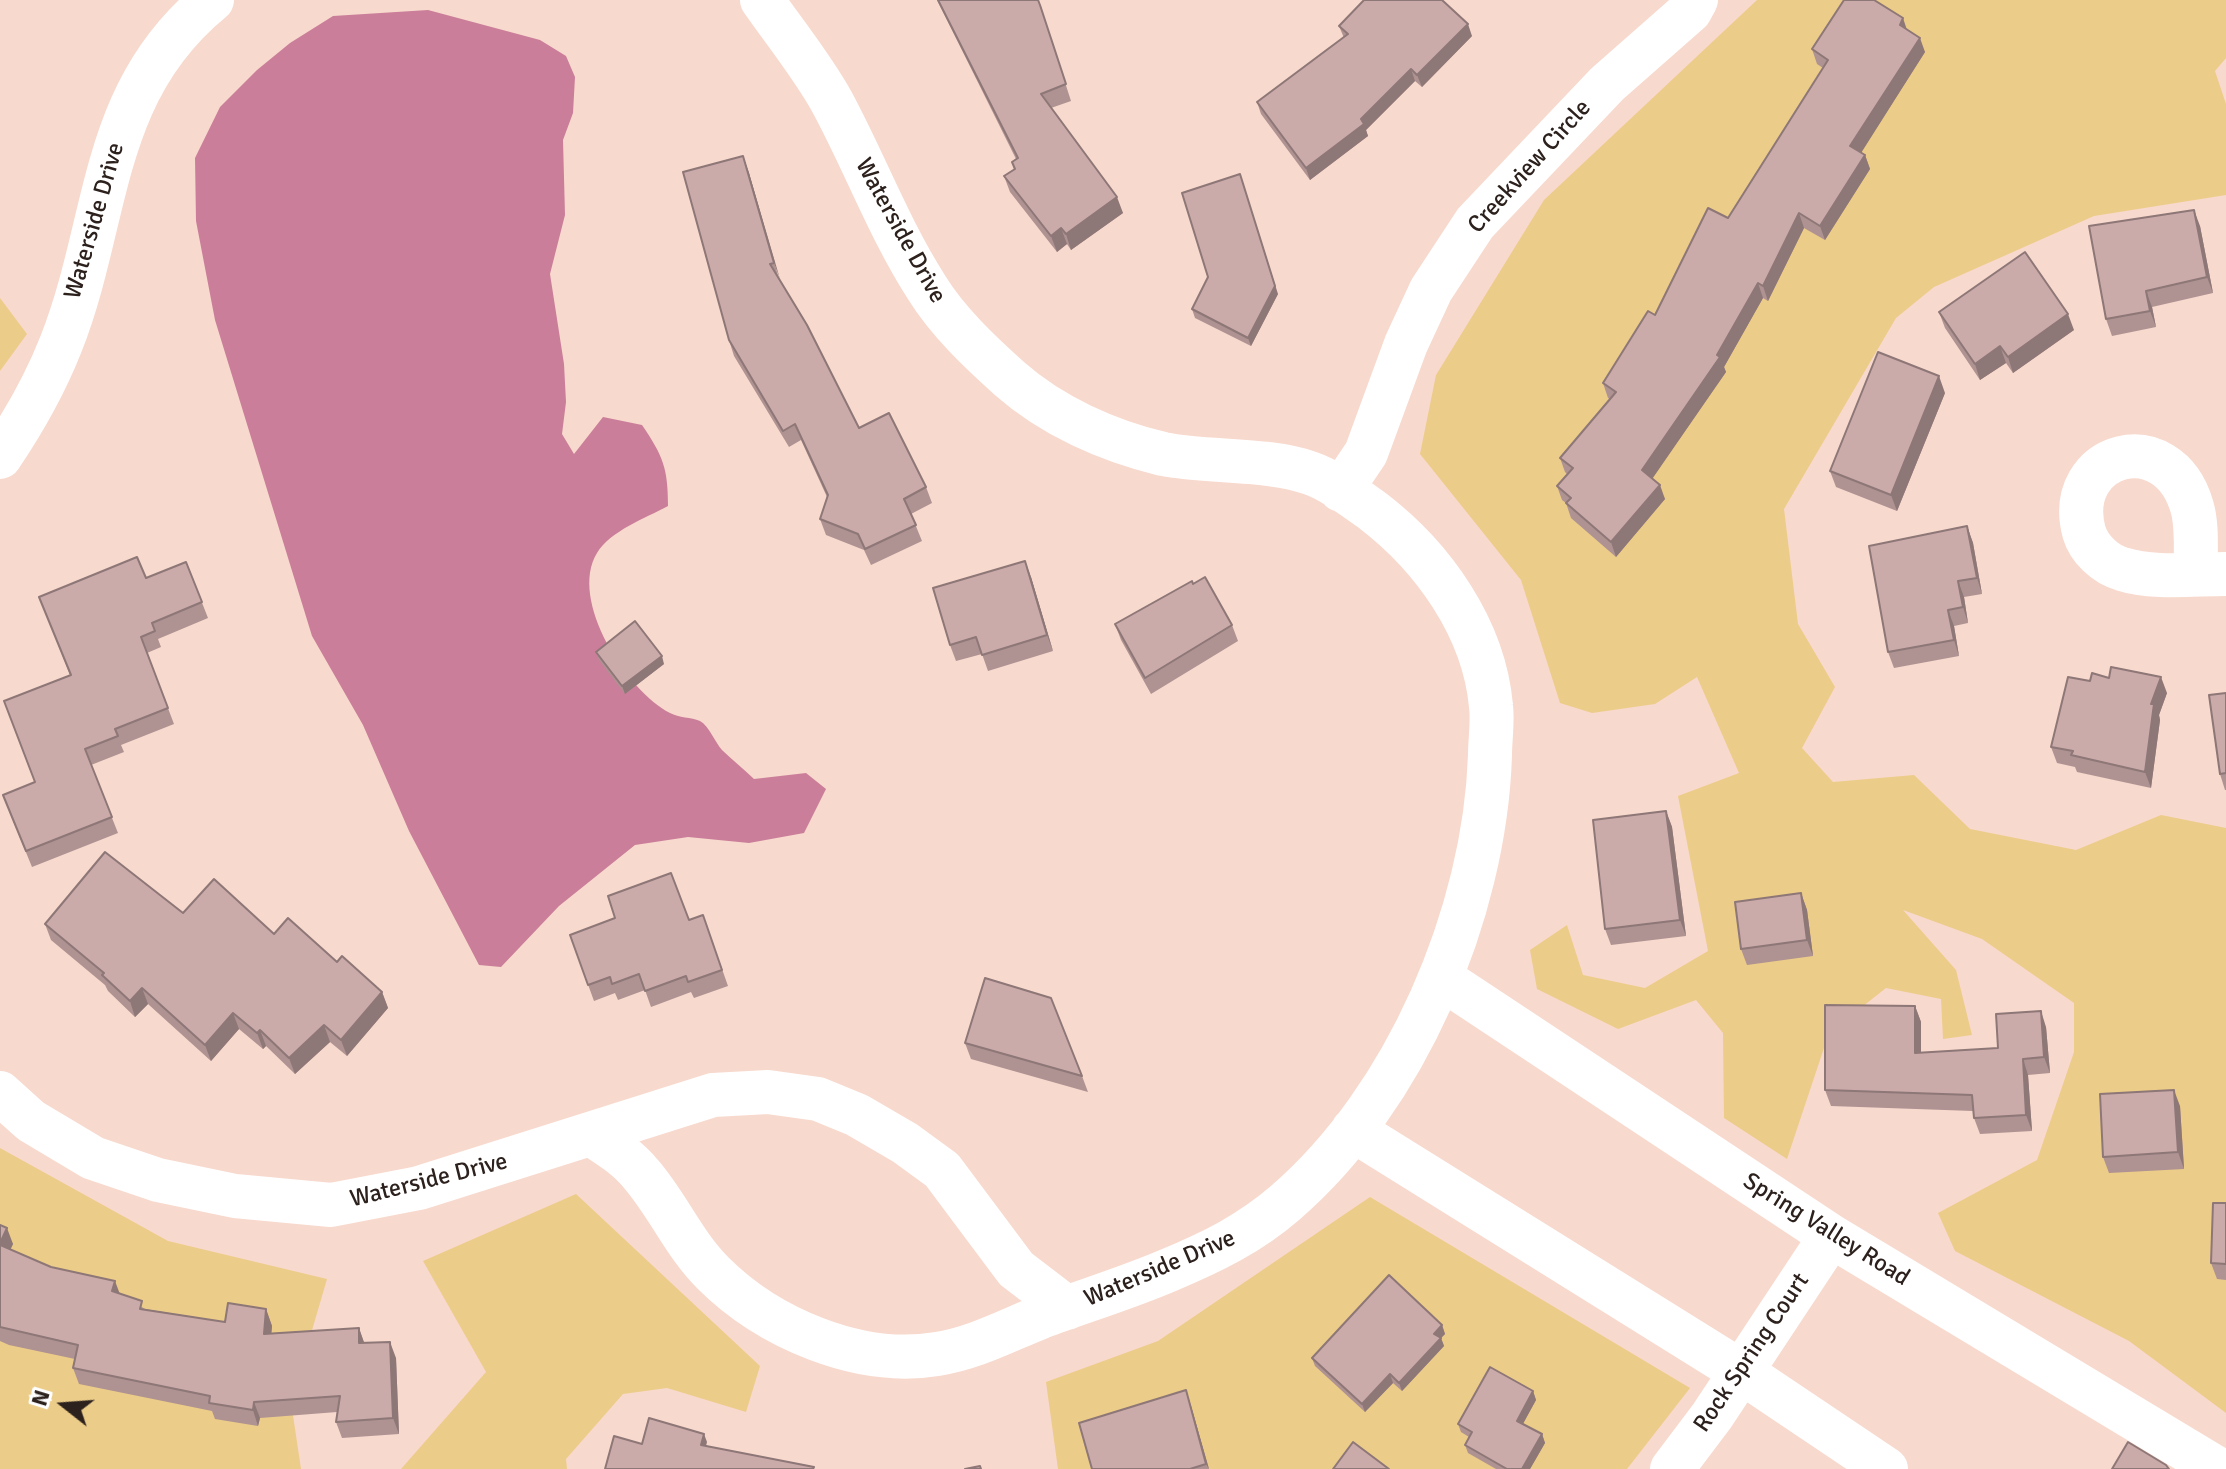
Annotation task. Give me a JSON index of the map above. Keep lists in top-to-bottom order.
{
  "streets": {
    "street": [
      "Creekview Circle",
      "Waterside Drive",
      "Spring Valley Road",
      "Rock Spring Court"
    ]
  },
  "crossings": [
    ["Creekview Circle", "Waterside Drive"],
    ["Waterside Drive", "Spring Valley Road"],
    ["Spring Valley Road", "Rock Spring Court"]
  ],
  "north": "left"
}
